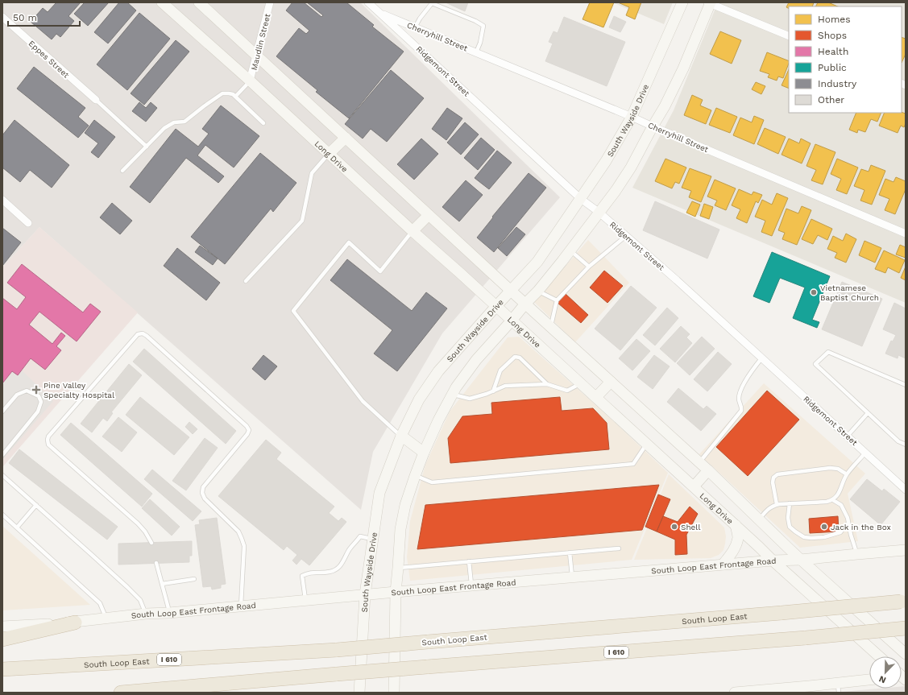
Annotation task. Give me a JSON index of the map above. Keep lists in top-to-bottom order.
{
  "streets": {
    "highway": ["South Loop East", "I 610"],
    "main road": ["South Wayside Drive", "Long Drive", "South Loop East Frontage Road"],
    "street": [
      "Cherryhill Street",
      "Maudlin Street",
      "Eppes Street",
      "Ridgemont Street"
    ]
  },
  "crossings": [
    ["Cherryhill Street", "Ridgemont Street"],
    ["Cherryhill Street", "South Wayside Drive"],
    ["Maudlin Street", "Long Drive"],
    ["Ridgemont Street", "South Wayside Drive"],
    ["South Wayside Drive", "Long Drive"],
    ["South Wayside Drive", "South Loop East Frontage Road"],
    ["Long Drive", "South Loop East Frontage Road"]
  ],
  "places": {
    "other": ["Vietnamese Baptist Church", "Shell", "Jack in the Box"],
    "health": ["Pine Valley Specialty Hospital"]
  },
  "legend": [
    "Homes",
    "Shops",
    "Health",
    "Public",
    "Industry",
    "Other"
  ],
  "scale_bar": "50 m",
  "north": "bottom left"
}
